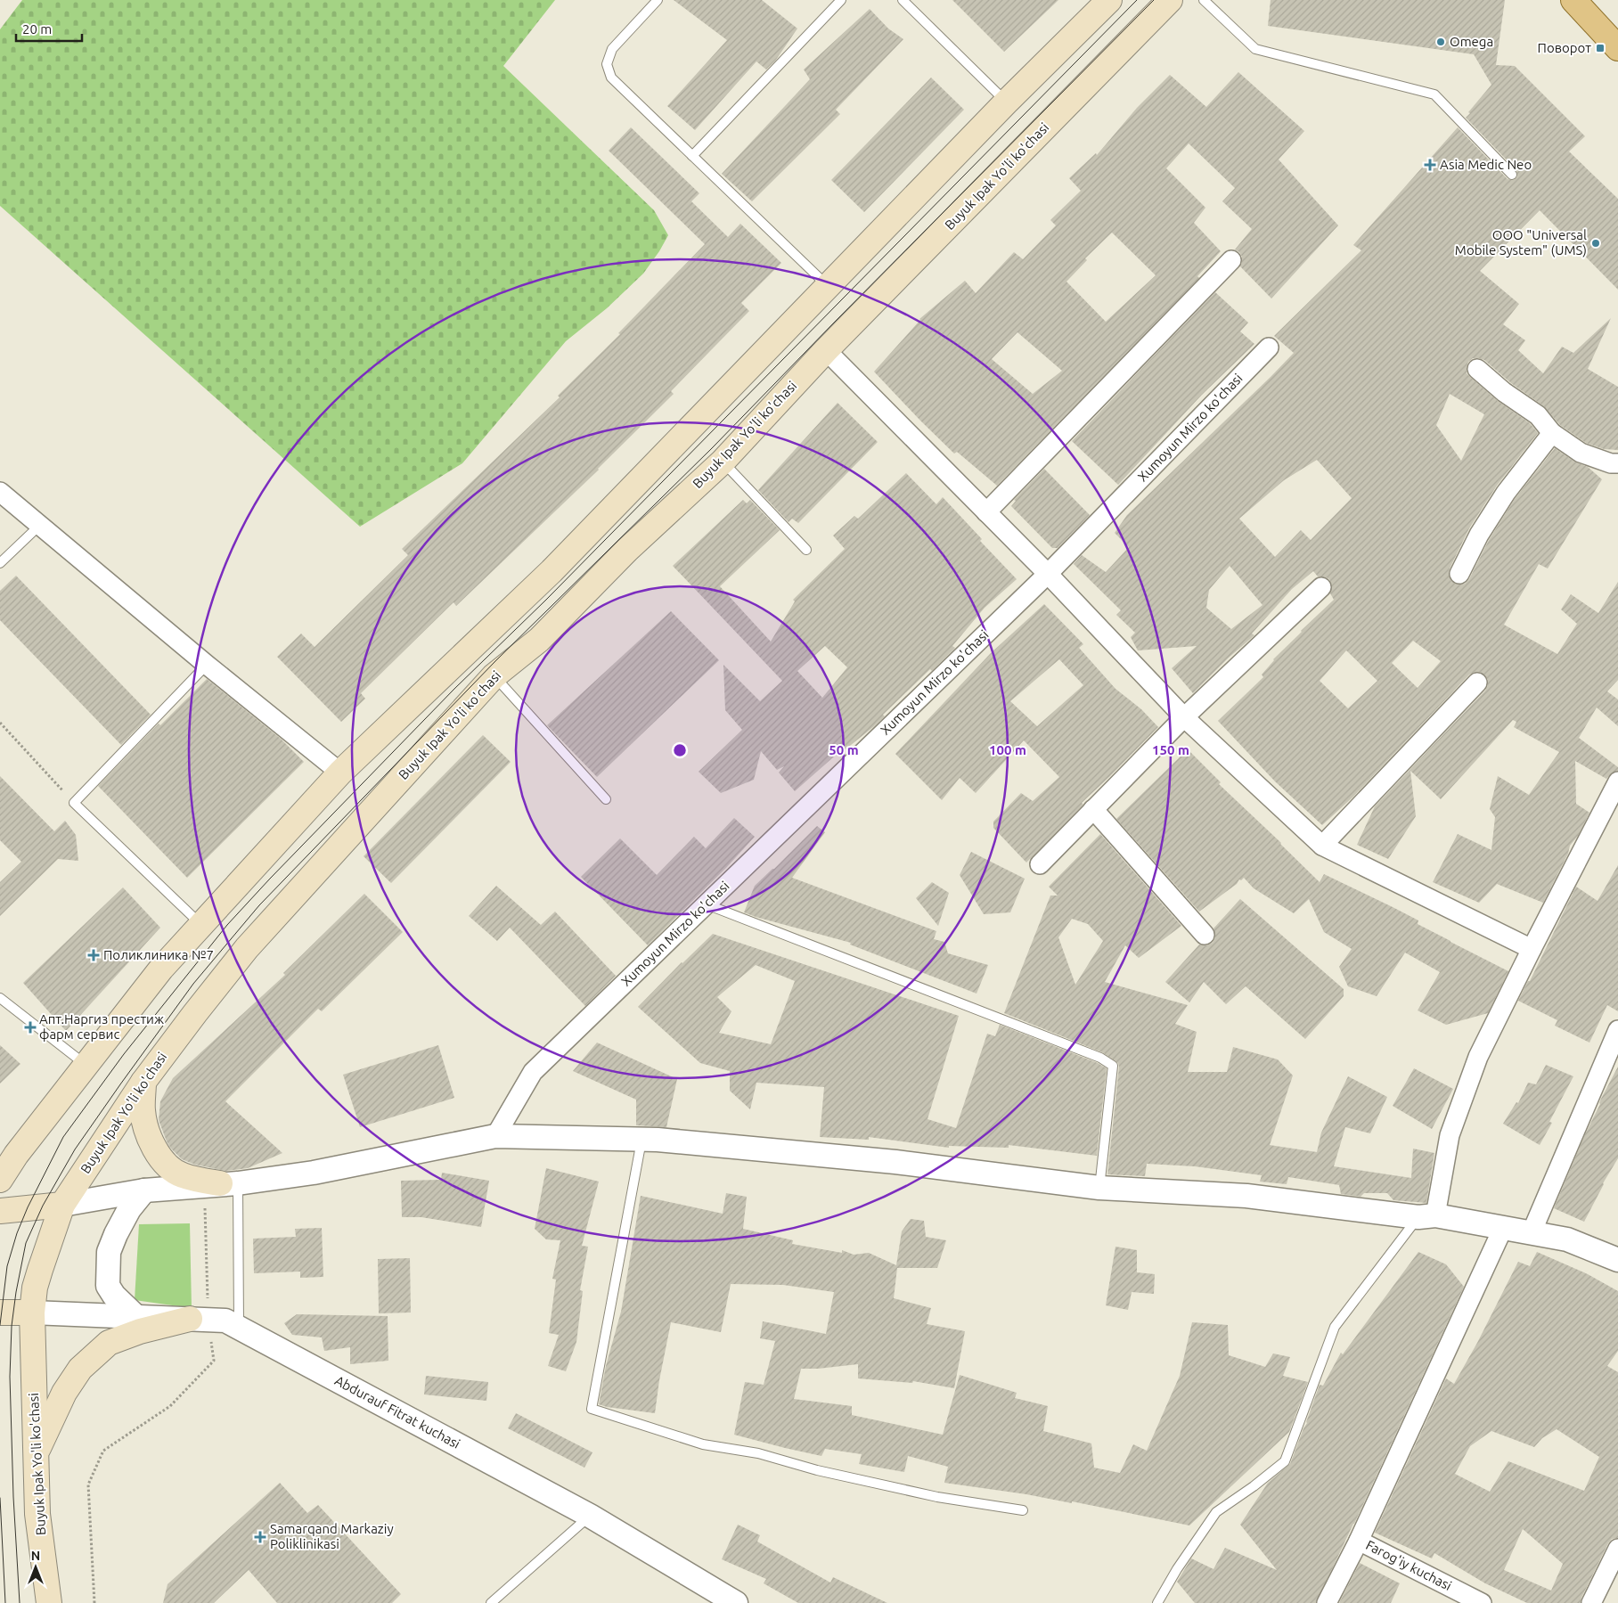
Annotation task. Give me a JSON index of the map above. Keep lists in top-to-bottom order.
{
  "streets": {
    "main road": ["Buyuk Ipak Yo'li ko'chasi"],
    "street": ["Xumoyun Mirzo ko'chasi", "Abdurauf Fitrat kuchasi", "Farog'iy kuchasi"]
  },
  "crossings": [
    ["Buyuk Ipak Yo'li ko'chasi", "Abdurauf Fitrat kuchasi"]
  ],
  "places": {
    "other": ["Omega", "ООО \"Universal Mobile System\" (UMS)"],
    "transit": ["Поворот"],
    "health": [
      "Asia Medic Neo",
      "Поликлиника №7",
      "Апт.Наргиз престиж фарм сервис",
      "Samarqand Markaziy Poliklinikasi"
    ]
  },
  "scale_bar": "20 m",
  "north": "top",
  "rings": ["50 m", "100 m", "150 m"]
}
